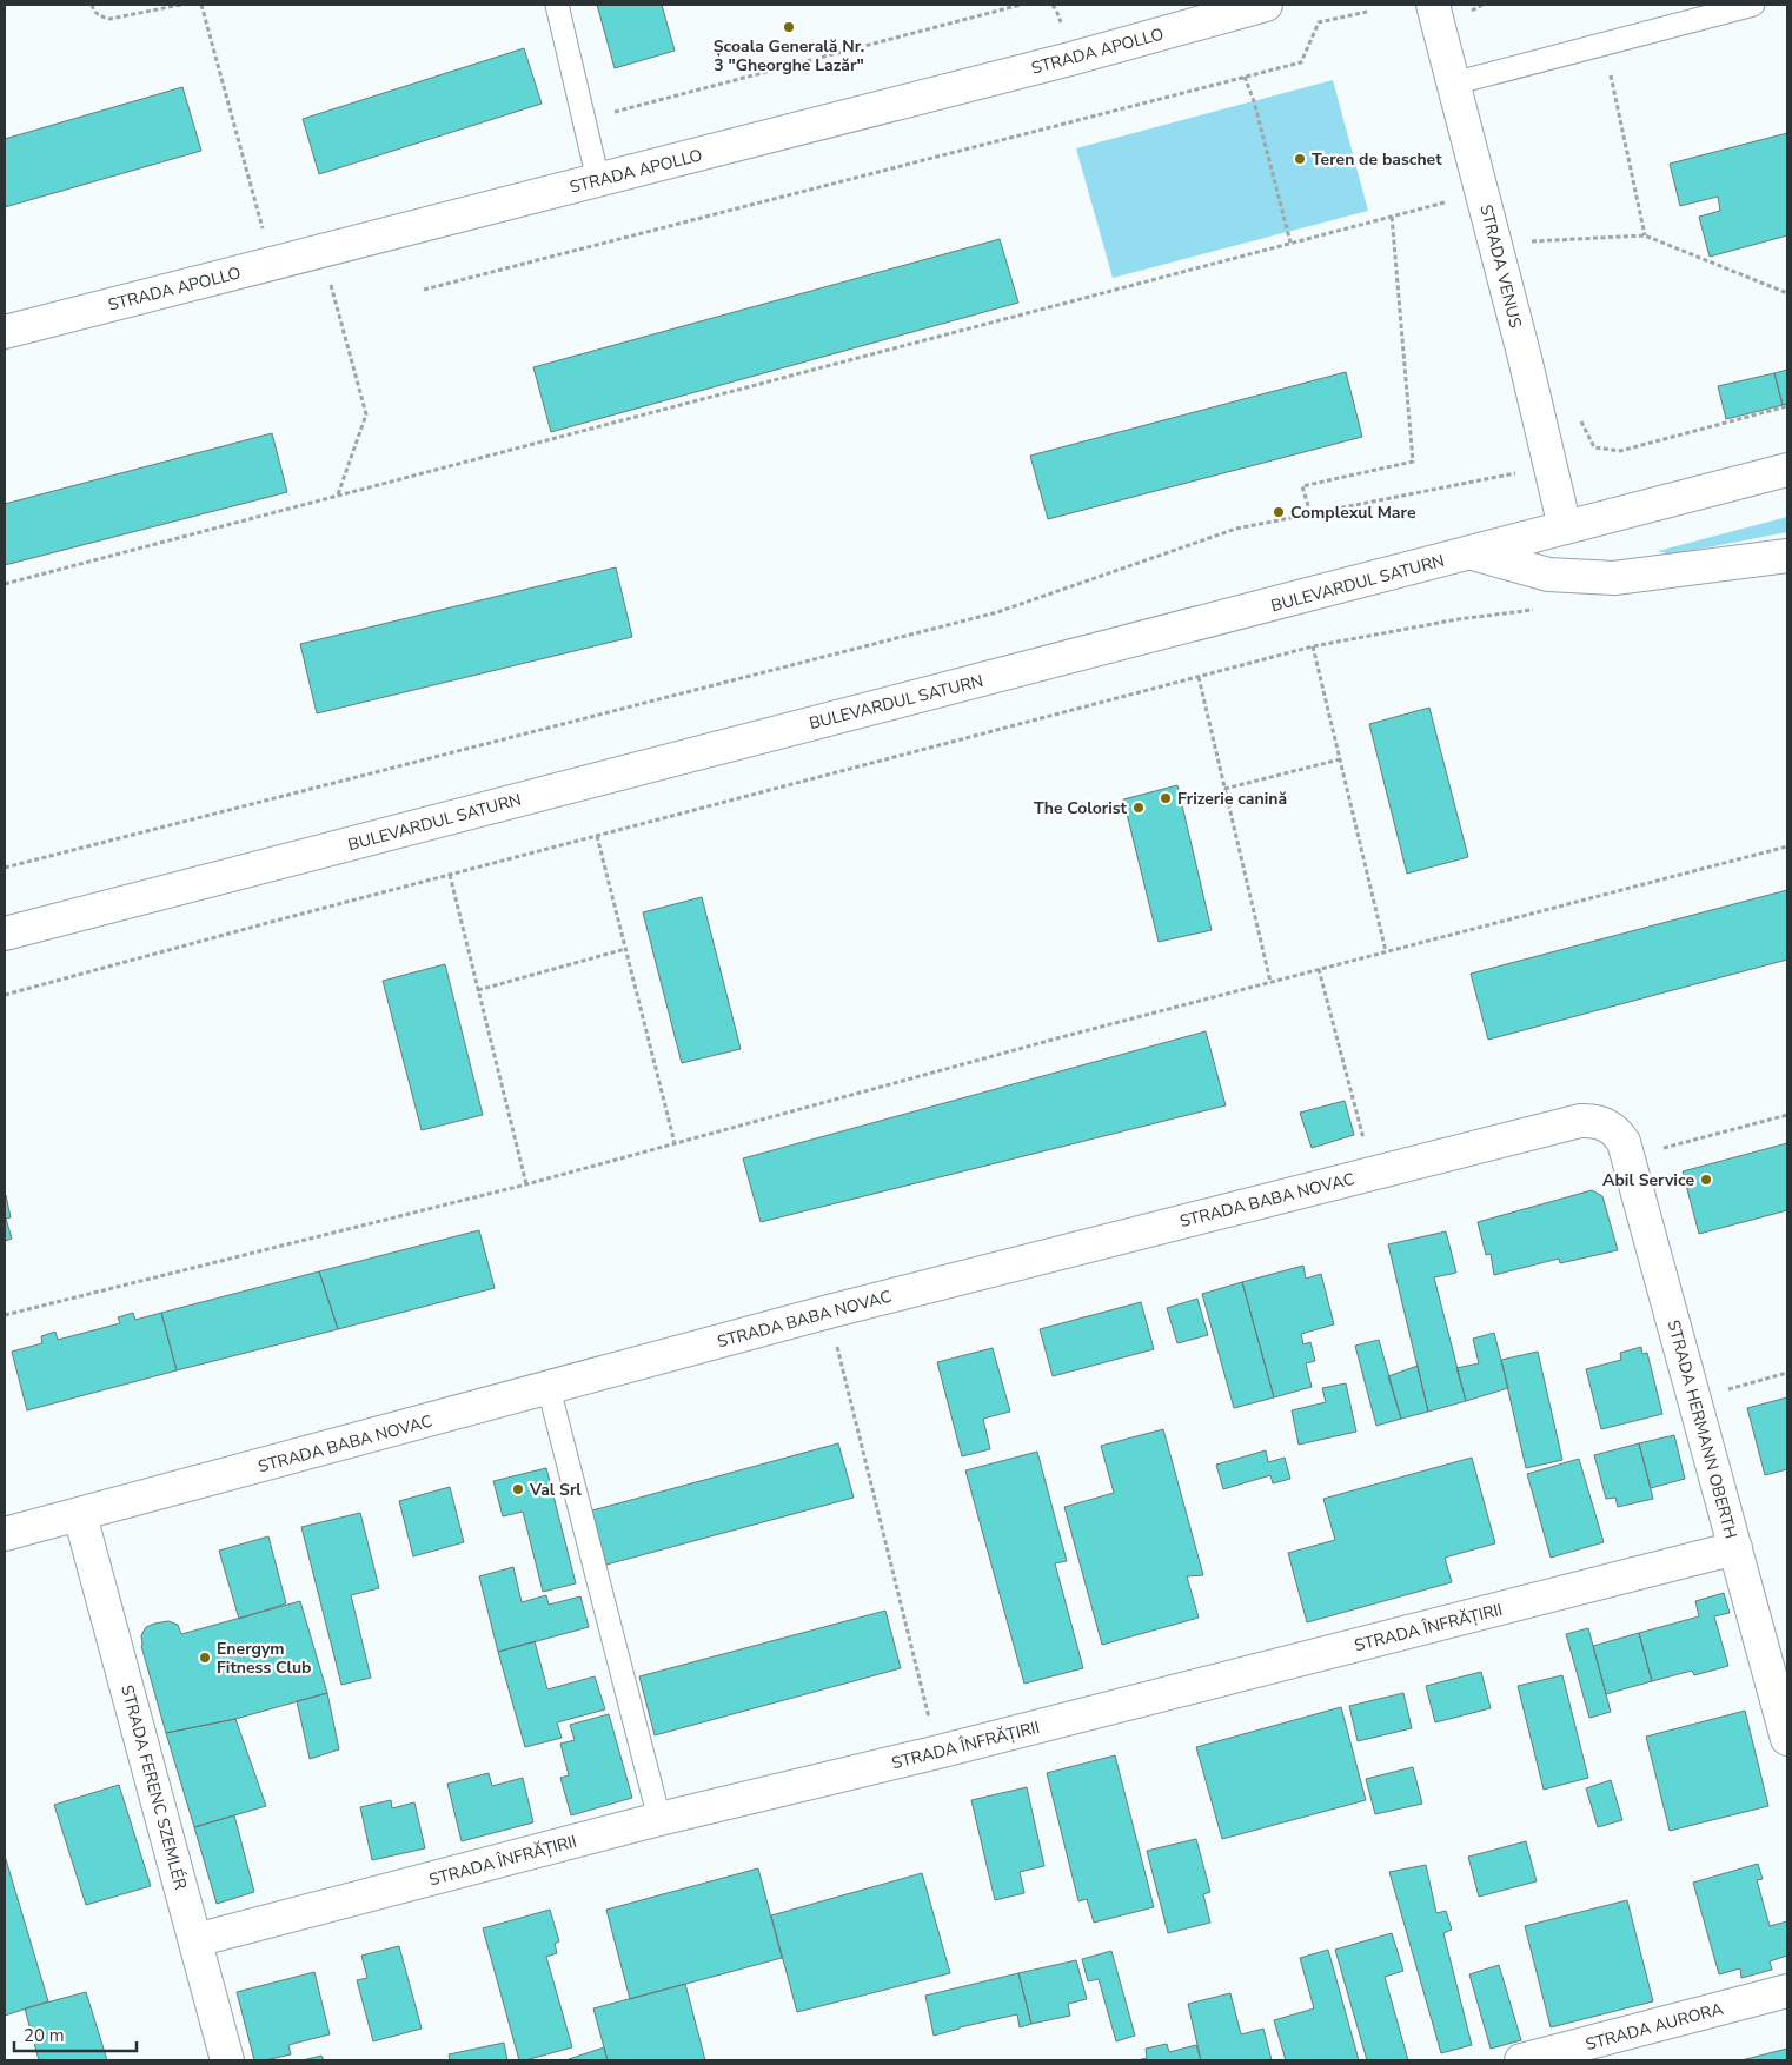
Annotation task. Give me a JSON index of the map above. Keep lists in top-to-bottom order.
{
  "streets": {
    "street": [
      "STRADA APOLLO",
      "STRADA VENUS",
      "BULEVARDUL SATURN",
      "STRADA BABA NOVAC",
      "STRADA HERMANN OBERTH",
      "STRADA ÎNFRĂȚIRII",
      "STRADA FERENC SZEMLÉR",
      "STRADA AURORA"
    ]
  },
  "crossings": [
    ["STRADA VENUS", "BULEVARDUL SATURN"],
    ["STRADA BABA NOVAC", "STRADA HERMANN OBERTH"],
    ["STRADA BABA NOVAC", "STRADA FERENC SZEMLÉR"],
    ["STRADA HERMANN OBERTH", "STRADA ÎNFRĂȚIRII"],
    ["STRADA ÎNFRĂȚIRII", "STRADA FERENC SZEMLÉR"]
  ],
  "places": [
    "Școala Generală Nr. 3 \"Gheorghe Lazăr\"",
    "Teren de baschet",
    "Complexul Mare",
    "Frizerie canină",
    "The Colorist",
    "Abil Service",
    "Val Srl",
    "Energym Fitness Club"
  ],
  "scale_bar": "20 m"
}
